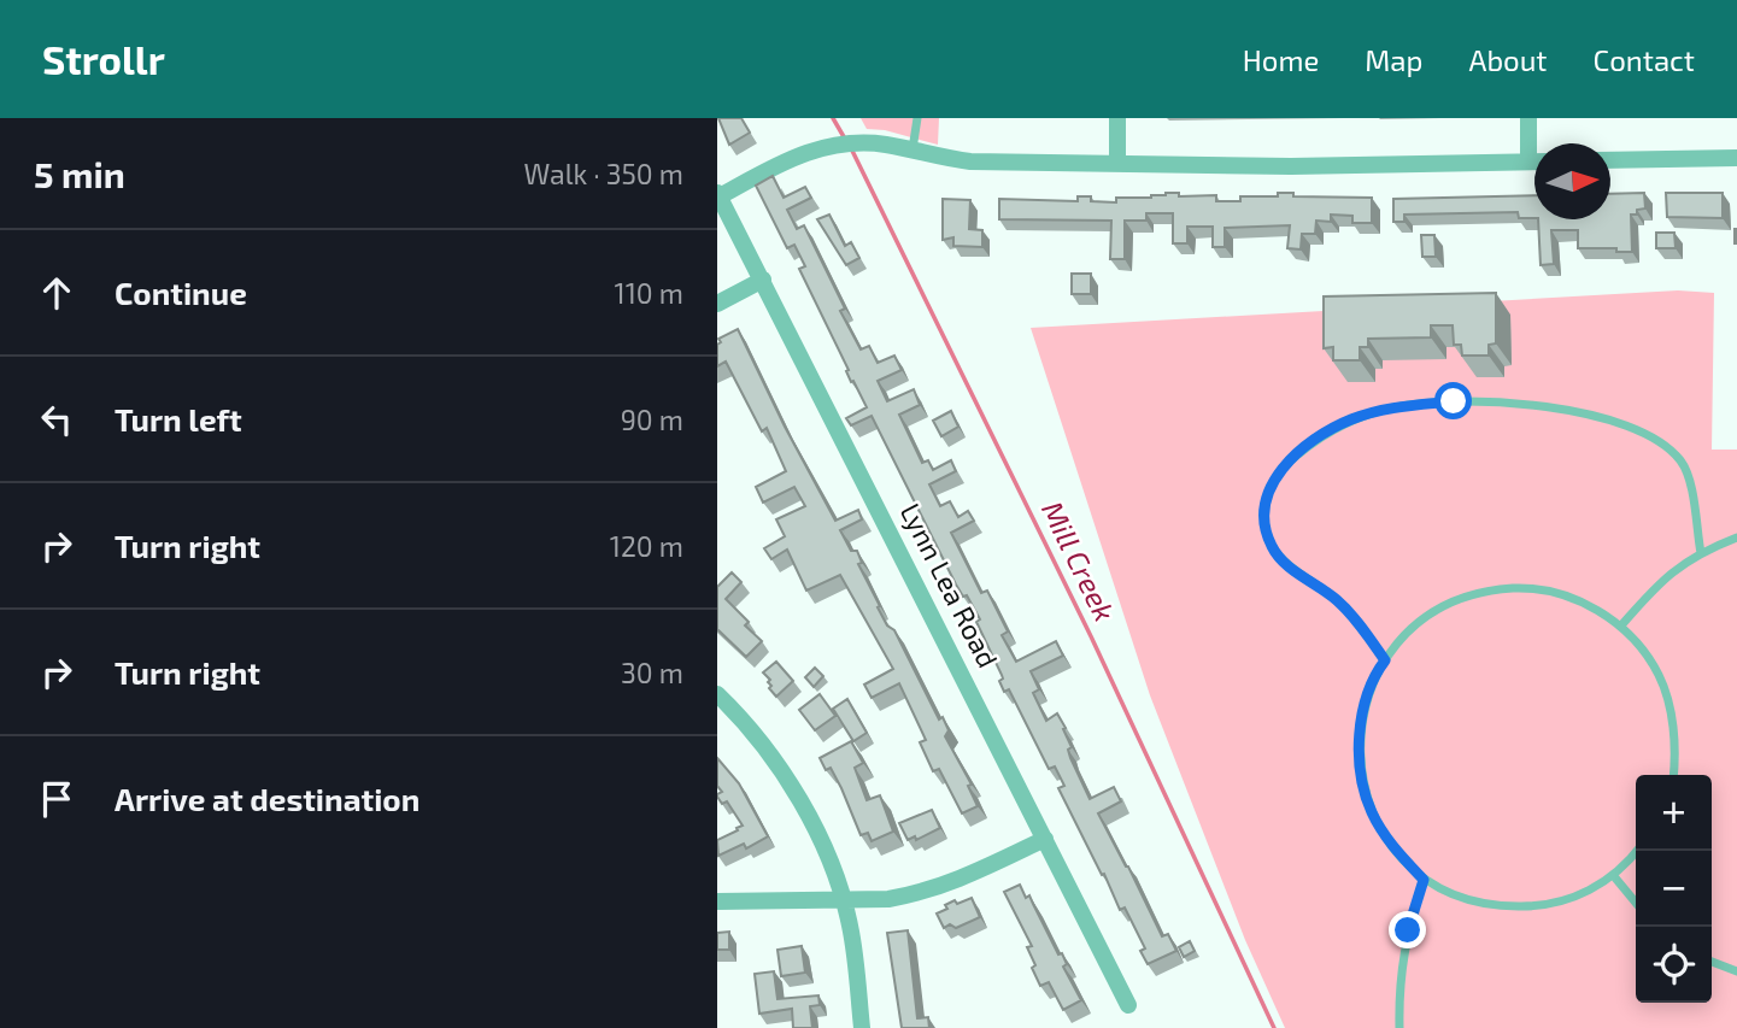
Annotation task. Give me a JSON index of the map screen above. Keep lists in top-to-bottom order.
{
  "streets": {
    "street": ["Lynn Lea Road"]
  },
  "water": ["Mill Creek"],
  "north": "right",
  "page": {
    "header": "Strollr",
    "nav": [
      "Home",
      "Map",
      "About",
      "Contact"
    ],
    "heading": ["5 min", "Walk · 350 m"],
    "list": [
      ["Continue", "110 m"],
      ["Turn left", "90 m"],
      ["Turn right", "120 m"],
      ["Turn right", "30 m"],
      "Arrive at destination"
    ],
    "map_buttons": ["+", "−"]
  }
}
